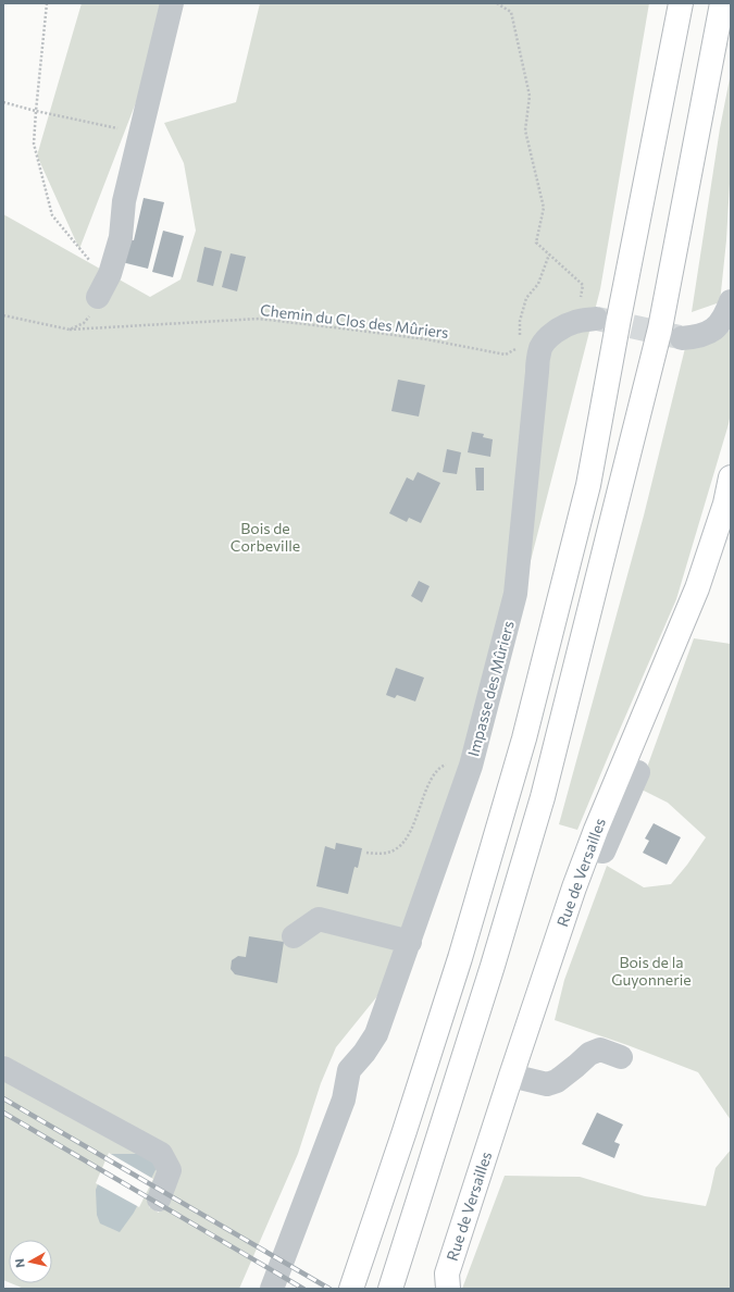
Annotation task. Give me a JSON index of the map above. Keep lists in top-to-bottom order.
{
  "streets": {
    "main road": ["Rue de Versailles"],
    "street": ["Impasse des Mûriers"],
    "path": ["Chemin du Clos des Mûriers"]
  },
  "parks": ["Bois de Corbeville", "Bois de la Guyonnerie"],
  "north": "left"
}
